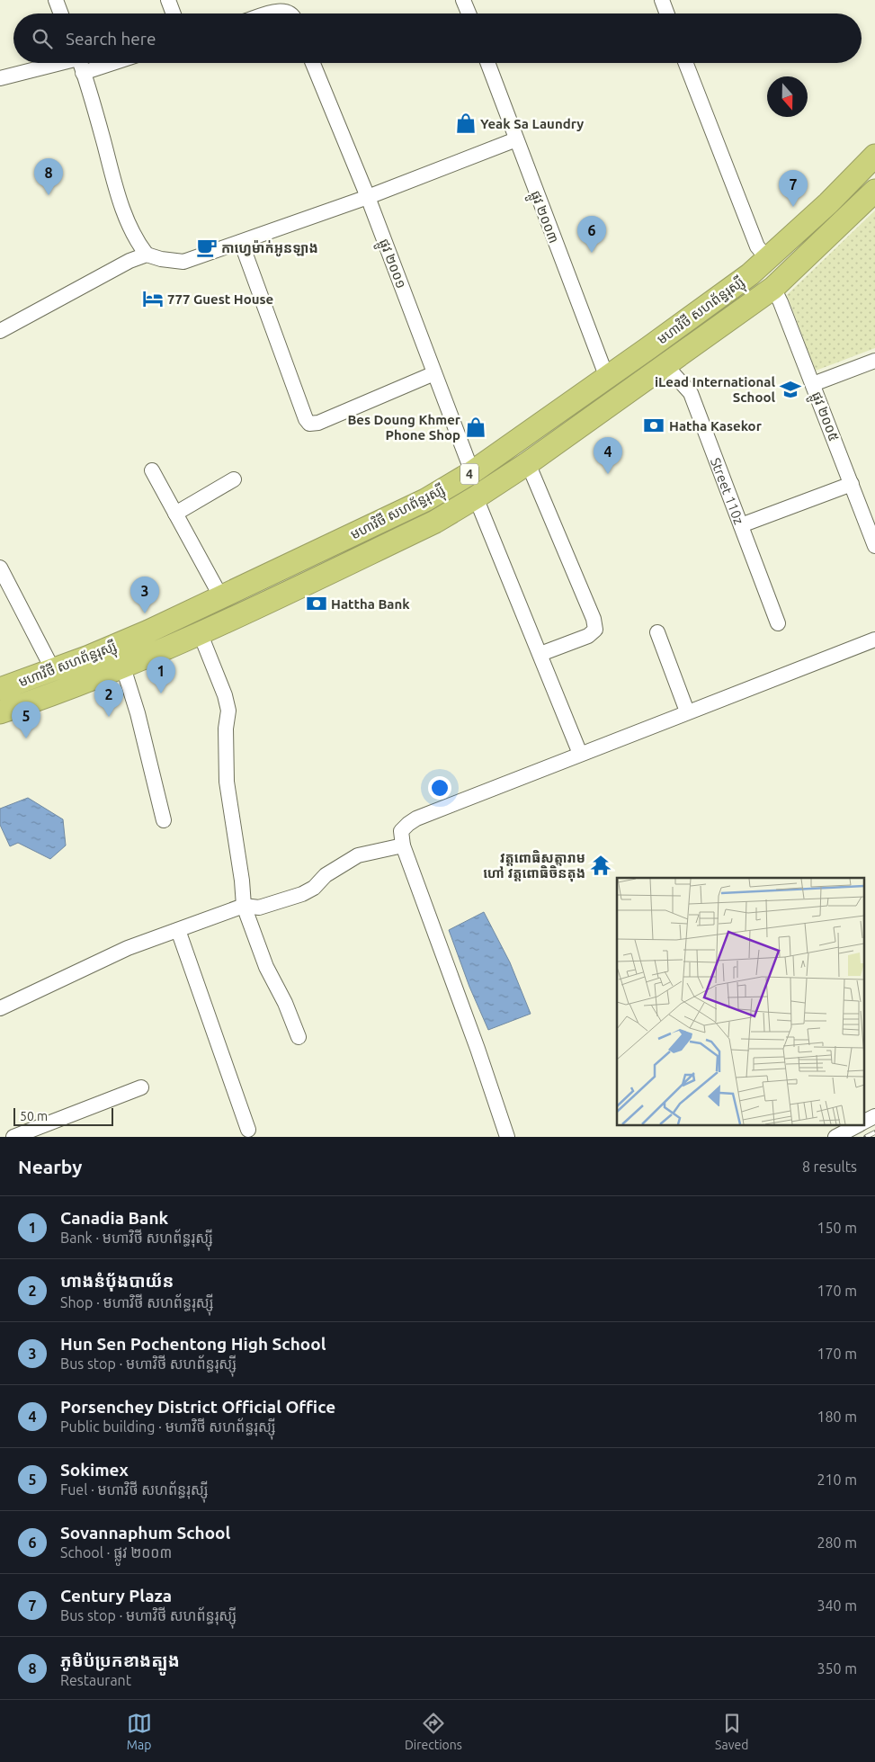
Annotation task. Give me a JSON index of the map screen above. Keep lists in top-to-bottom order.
{
  "streets": {
    "highway": ["មហាវិថី សហព័ន្ធរុស្ស៊ី", "4"],
    "street": [
      "ផ្លូវ ២០០៣",
      "ផ្លូវ ២០០១",
      "ផ្លូវ ២០០៥",
      "Street 110z"
    ]
  },
  "crossings": [
    ["ផ្លូវ ២០០៣", "មហាវិថី សហព័ន្ធរុស្ស៊ី"],
    ["ផ្លូវ ២០០១", "មហាវិថី សហព័ន្ធរុស្ស៊ី"],
    ["មហាវិថី សហព័ន្ធរុស្ស៊ី", "ផ្លូវ ២០០៥"],
    ["មហាវិថី សហព័ន្ធរុស្ស៊ី", "Street 110z"]
  ],
  "places": {
    "shop": ["Yeak Sa Laundry", "Bes Doung Khmer Phone Shop"],
    "cafe": ["កាហ្វេម៉ាក់អូនឡាង"],
    "hotel": ["777 Guest House"],
    "school or university": ["iLead International School"],
    "bank": ["Hatha Kasekor", "Hattha Bank"],
    "temple": ["វត្តពោធិសត្តារាម ហៅ វត្តពោធិចិនតុង"]
  },
  "scale_bar": "50 m",
  "north": "bottom",
  "page": {
    "search": "Search here",
    "pins": [
      "8",
      "7",
      "6",
      "4",
      "3",
      "1",
      "2",
      "5"
    ],
    "scale": "50 m",
    "heading": ["Nearby", "8 results"],
    "list": [
      {
        "mark": "1",
        "name": "Canadia Bank",
        "note": "Bank · មហាវិថី សហព័ន្ធរុស្ស៊ី",
        "value": "150 m"
      },
      {
        "mark": "2",
        "name": "ហាងនំបុ័ងបាយ័ន",
        "note": "Shop · មហាវិថី សហព័ន្ធរុស្ស៊ី",
        "value": "170 m"
      },
      {
        "mark": "3",
        "name": "Hun Sen Pochentong High School",
        "note": "Bus stop · មហាវិថី សហព័ន្ធរុស្ស៊ី",
        "value": "170 m"
      },
      {
        "mark": "4",
        "name": "Porsenchey District Official Office",
        "note": "Public building · មហាវិថី សហព័ន្ធរុស្ស៊ី",
        "value": "180 m"
      },
      {
        "mark": "5",
        "name": "Sokimex",
        "note": "Fuel · មហាវិថី សហព័ន្ធរុស្ស៊ី",
        "value": "210 m"
      },
      {
        "mark": "6",
        "name": "Sovannaphum School",
        "note": "School · ផ្លូវ ២០០៣",
        "value": "280 m"
      },
      {
        "mark": "7",
        "name": "Century Plaza",
        "note": "Bus stop · មហាវិថី សហព័ន្ធរុស្ស៊ី",
        "value": "340 m"
      },
      {
        "mark": "8",
        "name": "ភូមិប៉ប្រកខាងត្បូង",
        "note": "Restaurant",
        "value": "350 m"
      }
    ],
    "nav": ["Map", "Directions", "Saved"]
  }
}
